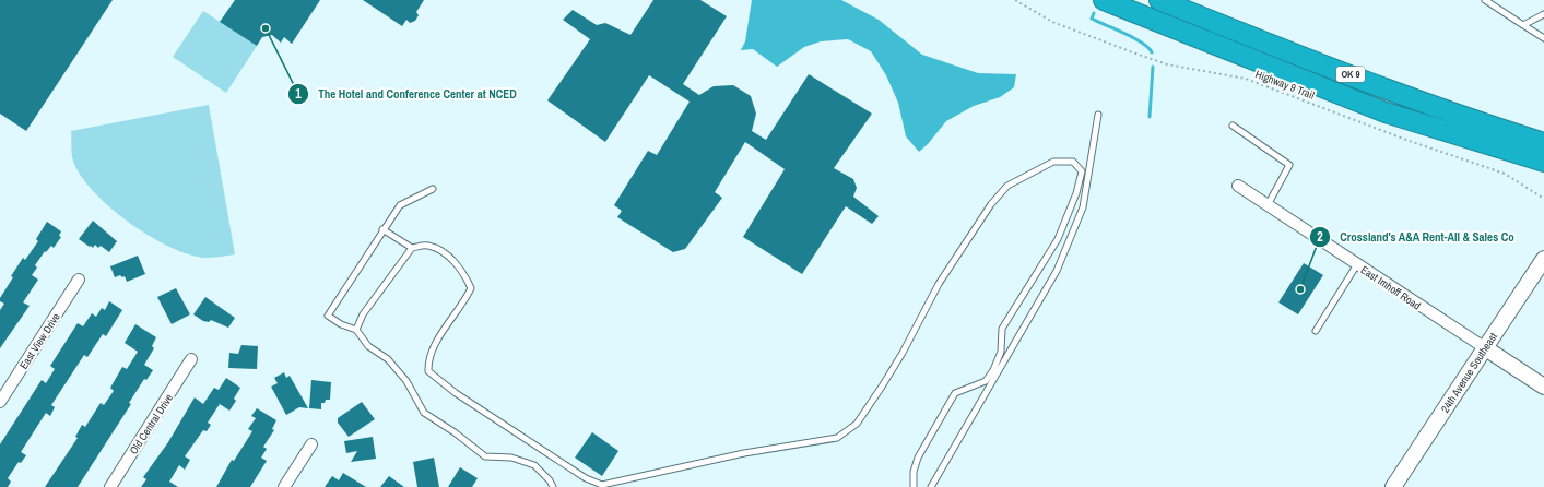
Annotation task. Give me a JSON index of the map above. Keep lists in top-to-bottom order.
{
  "streets": {
    "highway": ["OK 9"],
    "main road": ["East Imhoff Road", "24th Avenue Southeast"],
    "street": ["East View Drive", "Old Central Drive"],
    "path": ["Highway 9 Trail"]
  },
  "crossings": [
    ["East Imhoff Road", "24th Avenue Southeast"]
  ],
  "places": ["The Hotel and Conference Center at NCED", "Crossland's A&A Rent-All & Sales Co"]
}
